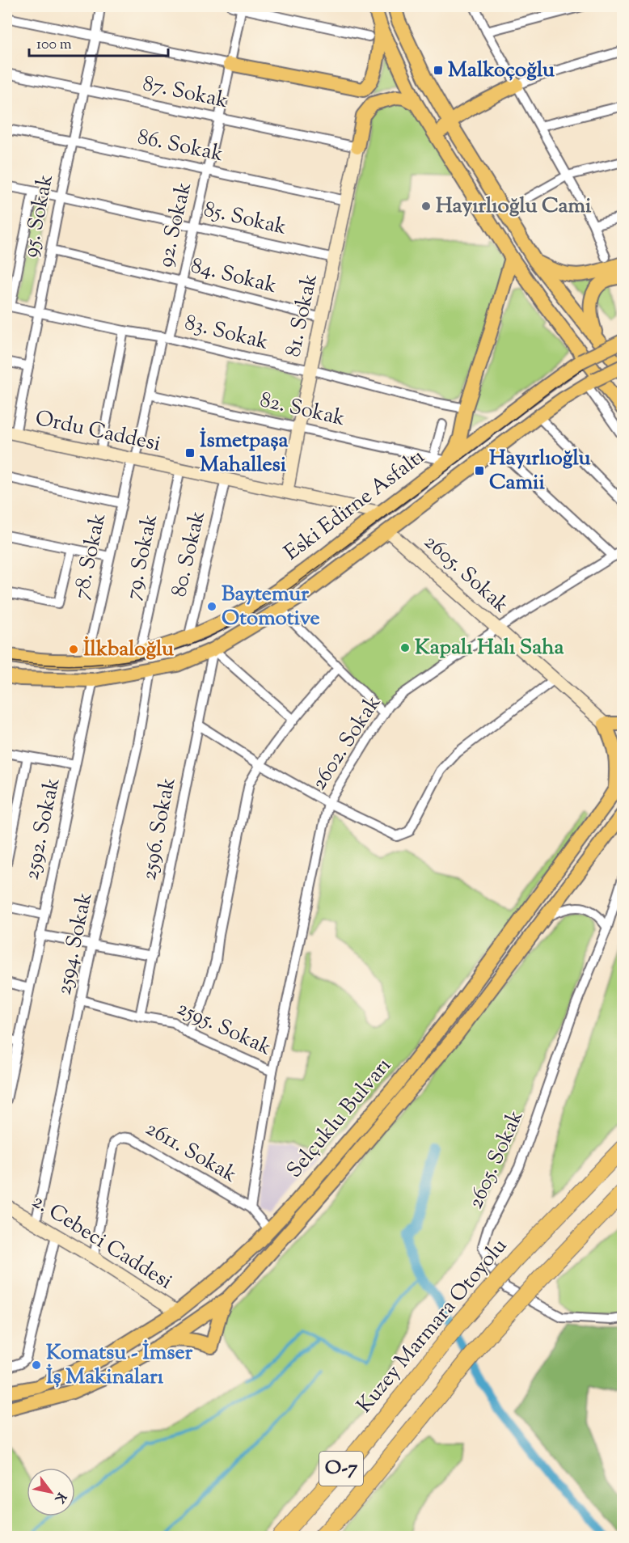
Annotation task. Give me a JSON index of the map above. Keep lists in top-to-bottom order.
{
  "streets": {
    "highway": ["Kuzey Marmara Otoyolu", "O-7"],
    "main road": ["Eski Edirne Asfaltı", "Selçuklu Bulvarı"],
    "street": [
      "87. Sokak",
      "86. Sokak",
      "95. Sokak",
      "85. Sokak",
      "92. Sokak",
      "84. Sokak",
      "81. Sokak",
      "83. Sokak",
      "82. Sokak",
      "Ordu Caddesi",
      "80. Sokak",
      "78. Sokak",
      "79. Sokak",
      "2605. Sokak",
      "2602. Sokak",
      "2592. Sokak",
      "2596. Sokak",
      "2594. Sokak",
      "2595. Sokak",
      "2611. Sokak",
      "2. Cebeci Caddesi"
    ]
  },
  "crossings": [
    ["87. Sokak", "95. Sokak"],
    ["87. Sokak", "92. Sokak"],
    ["87. Sokak", "81. Sokak"],
    ["86. Sokak", "95. Sokak"],
    ["86. Sokak", "92. Sokak"],
    ["86. Sokak", "81. Sokak"],
    ["95. Sokak", "85. Sokak"],
    ["95. Sokak", "84. Sokak"],
    ["95. Sokak", "83. Sokak"],
    ["95. Sokak", "Ordu Caddesi"],
    ["85. Sokak", "92. Sokak"],
    ["85. Sokak", "81. Sokak"],
    ["92. Sokak", "84. Sokak"],
    ["92. Sokak", "83. Sokak"],
    ["92. Sokak", "82. Sokak"],
    ["92. Sokak", "Ordu Caddesi"],
    ["92. Sokak", "78. Sokak"],
    ["84. Sokak", "81. Sokak"],
    ["81. Sokak", "83. Sokak"],
    ["81. Sokak", "82. Sokak"],
    ["81. Sokak", "Ordu Caddesi"],
    ["82. Sokak", "Eski Edirne Asfaltı"],
    ["Ordu Caddesi", "Eski Edirne Asfaltı"],
    ["Ordu Caddesi", "80. Sokak"],
    ["Ordu Caddesi", "78. Sokak"],
    ["Ordu Caddesi", "79. Sokak"],
    ["Eski Edirne Asfaltı", "80. Sokak"],
    ["Eski Edirne Asfaltı", "78. Sokak"],
    ["Eski Edirne Asfaltı", "79. Sokak"],
    ["Eski Edirne Asfaltı", "2605. Sokak"],
    ["Eski Edirne Asfaltı", "2592. Sokak"],
    ["Eski Edirne Asfaltı", "2596. Sokak"],
    ["Eski Edirne Asfaltı", "2594. Sokak"],
    ["2605. Sokak", "2602. Sokak"],
    ["2602. Sokak", "2595. Sokak"],
    ["2596. Sokak", "2595. Sokak"],
    ["2594. Sokak", "2595. Sokak"],
    ["2594. Sokak", "2. Cebeci Caddesi"],
    ["2595. Sokak", "2611. Sokak"],
    ["Selçuklu Bulvarı", "2611. Sokak"],
    ["Selçuklu Bulvarı", "2. Cebeci Caddesi"],
    ["2611. Sokak", "2. Cebeci Caddesi"]
  ],
  "places": {
    "transit": ["Malkoçoğlu", "İsmetpaşa Mahallesi", "Hayırlıoğlu Camii"],
    "other": [
      "Hayırlıoğlu Cami",
      "Baytemur Otomotive",
      "Kapalı Halı Saha",
      "İlkbaloğlu",
      "Komatsu - İmser İş Makinaları"
    ]
  },
  "scale_bar": "100 m",
  "north": "bottom right"
}
